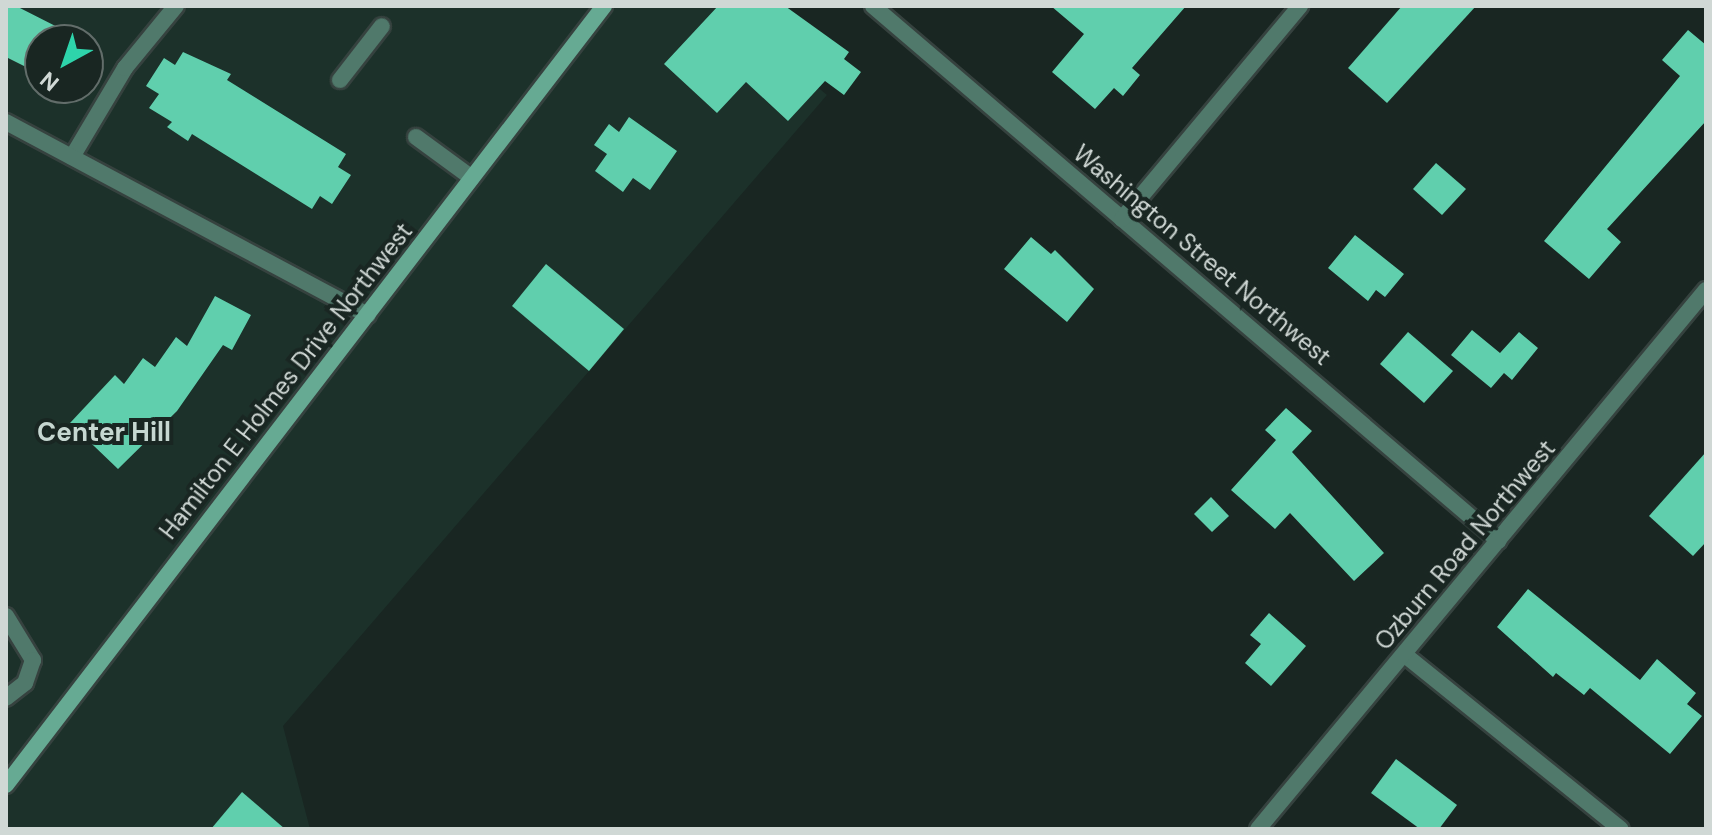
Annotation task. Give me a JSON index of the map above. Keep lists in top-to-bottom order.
{
  "streets": {
    "main road": ["Hamilton E Holmes Drive Northwest"],
    "street": ["Washington Street Northwest", "Ozburn Road Northwest"]
  },
  "crossings": [
    ["Washington Street Northwest", "Ozburn Road Northwest"]
  ],
  "districts": ["Center Hill"],
  "north": "bottom left"
}
